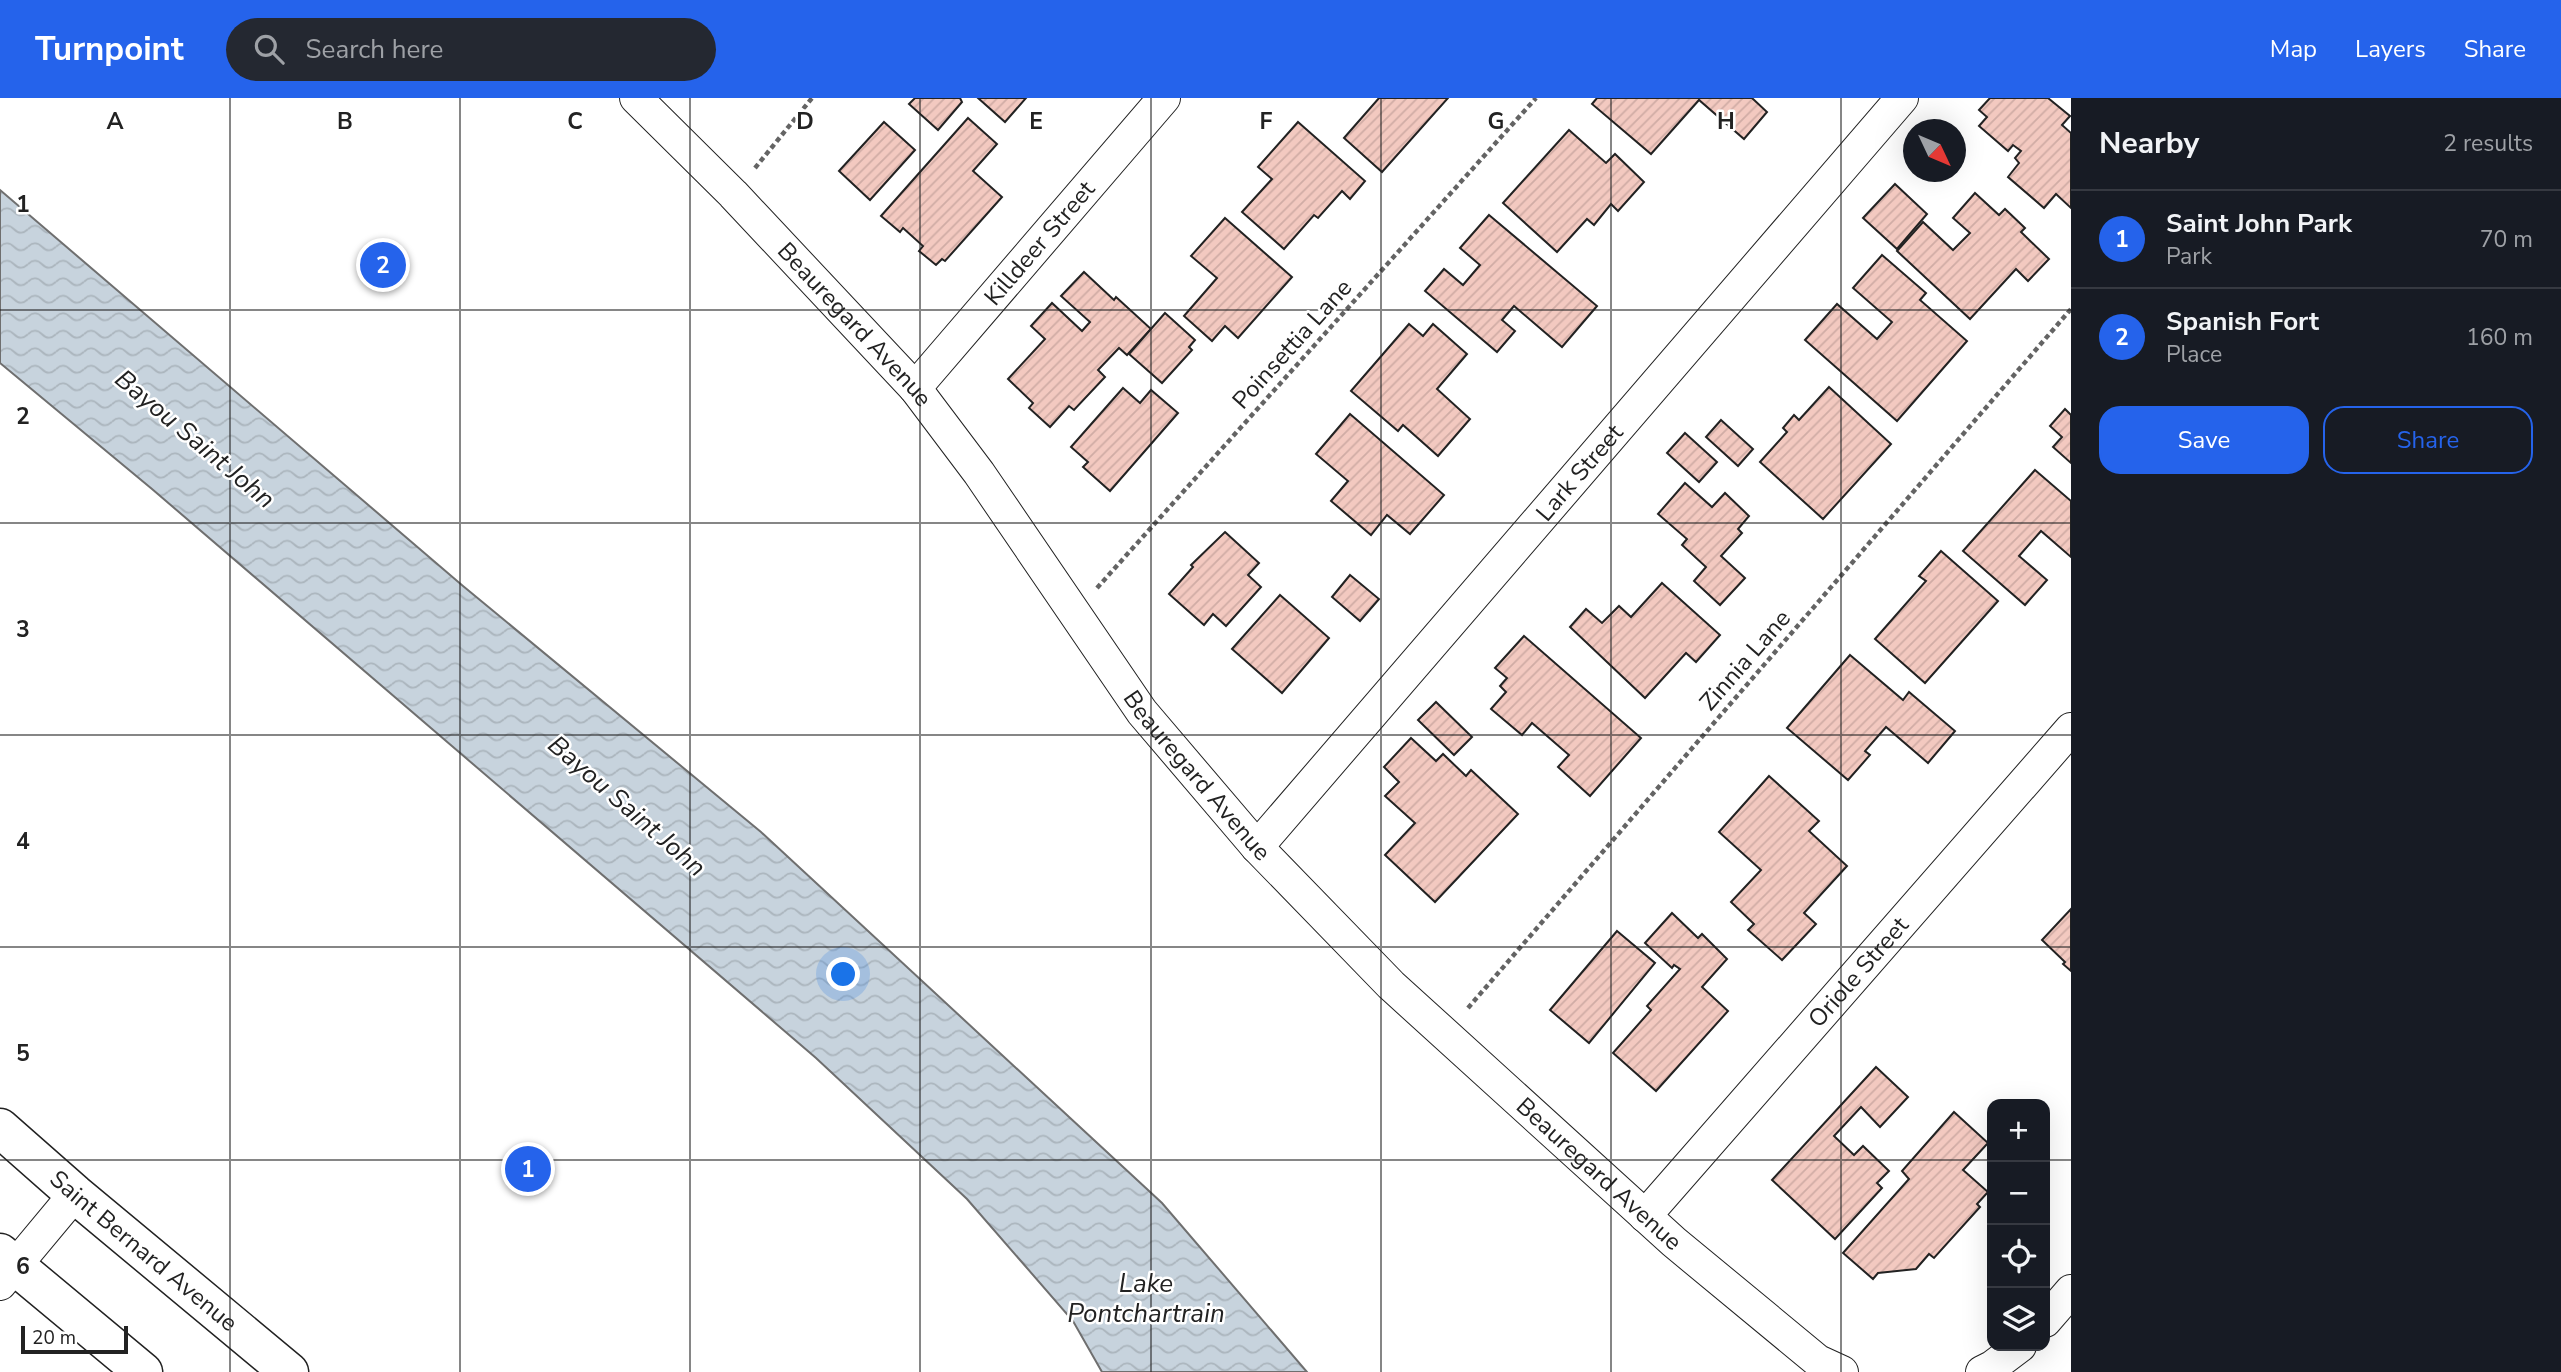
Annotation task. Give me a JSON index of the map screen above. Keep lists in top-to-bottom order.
{
  "streets": {
    "street": [
      "Killdeer Street",
      "Beauregard Avenue",
      "Lark Street",
      "Oriole Street",
      "Saint Bernard Avenue"
    ],
    "path": ["Poinsettia Lane", "Zinnia Lane"]
  },
  "crossings": [
    ["Killdeer Street", "Beauregard Avenue"],
    ["Beauregard Avenue", "Poinsettia Lane"],
    ["Beauregard Avenue", "Lark Street"],
    ["Beauregard Avenue", "Zinnia Lane"],
    ["Beauregard Avenue", "Oriole Street"]
  ],
  "water": ["Bayou Saint John", "Lake Pontchartrain"],
  "scale_bar": "20 m",
  "north": "bottom right",
  "page": {
    "header": "Turnpoint",
    "search": "Search here",
    "nav": ["Map", "Layers", "Share"],
    "heading": ["Nearby", "2 results"],
    "list": [
      {
        "mark": "1",
        "name": "Saint John Park",
        "note": "Park",
        "value": "70 m"
      },
      {
        "mark": "2",
        "name": "Spanish Fort",
        "note": "Place",
        "value": "160 m"
      }
    ],
    "pins": ["2", "1"],
    "buttons": ["Save", "Share"],
    "map_buttons": ["+", "−"],
    "scale": "20 m"
  },
  "grid": {
    "columns": [
      "A",
      "B",
      "C",
      "D",
      "E",
      "F",
      "G",
      "H"
    ],
    "rows": [
      "1",
      "2",
      "3",
      "4",
      "5",
      "6"
    ]
  }
}
